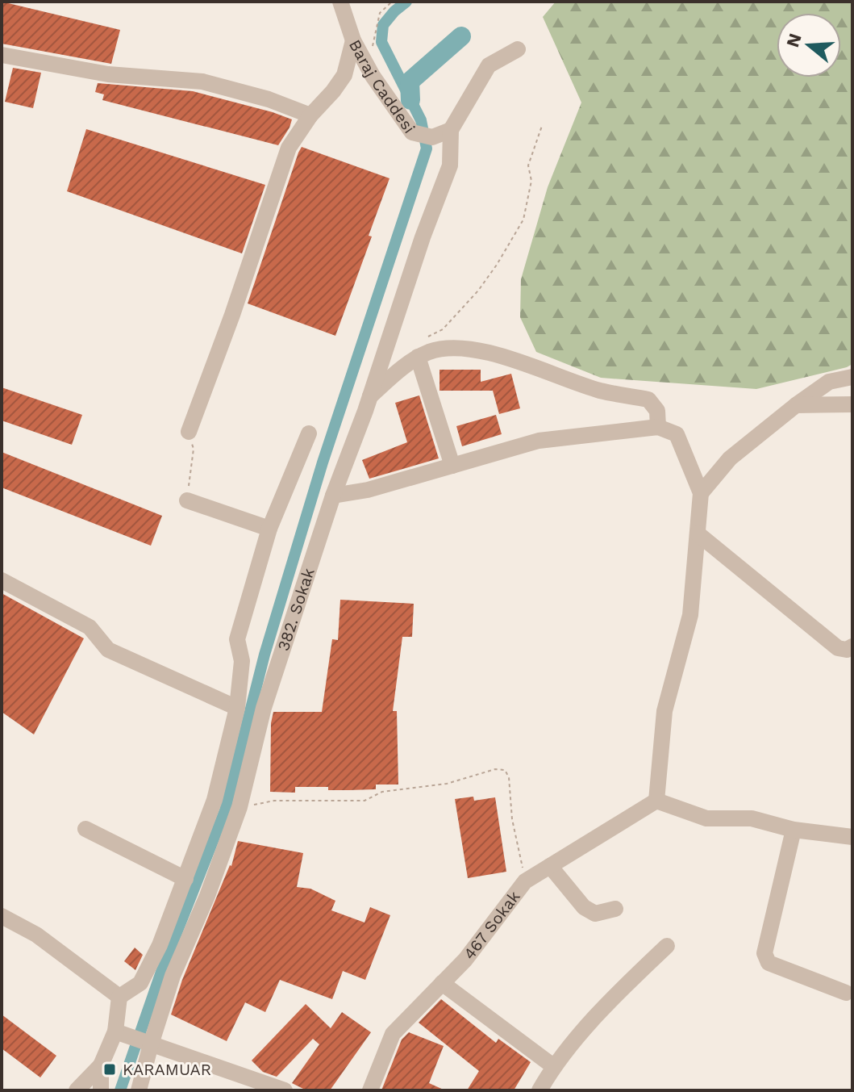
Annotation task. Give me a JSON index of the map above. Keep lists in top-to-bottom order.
{
  "streets": {
    "street": ["Baraj Caddesi", "382. Sokak", "467 Sokak"]
  },
  "crossings": [
    ["Baraj Caddesi", "382. Sokak"]
  ],
  "places": {
    "transit": ["KARAMUAR"]
  },
  "north": "left"
}
